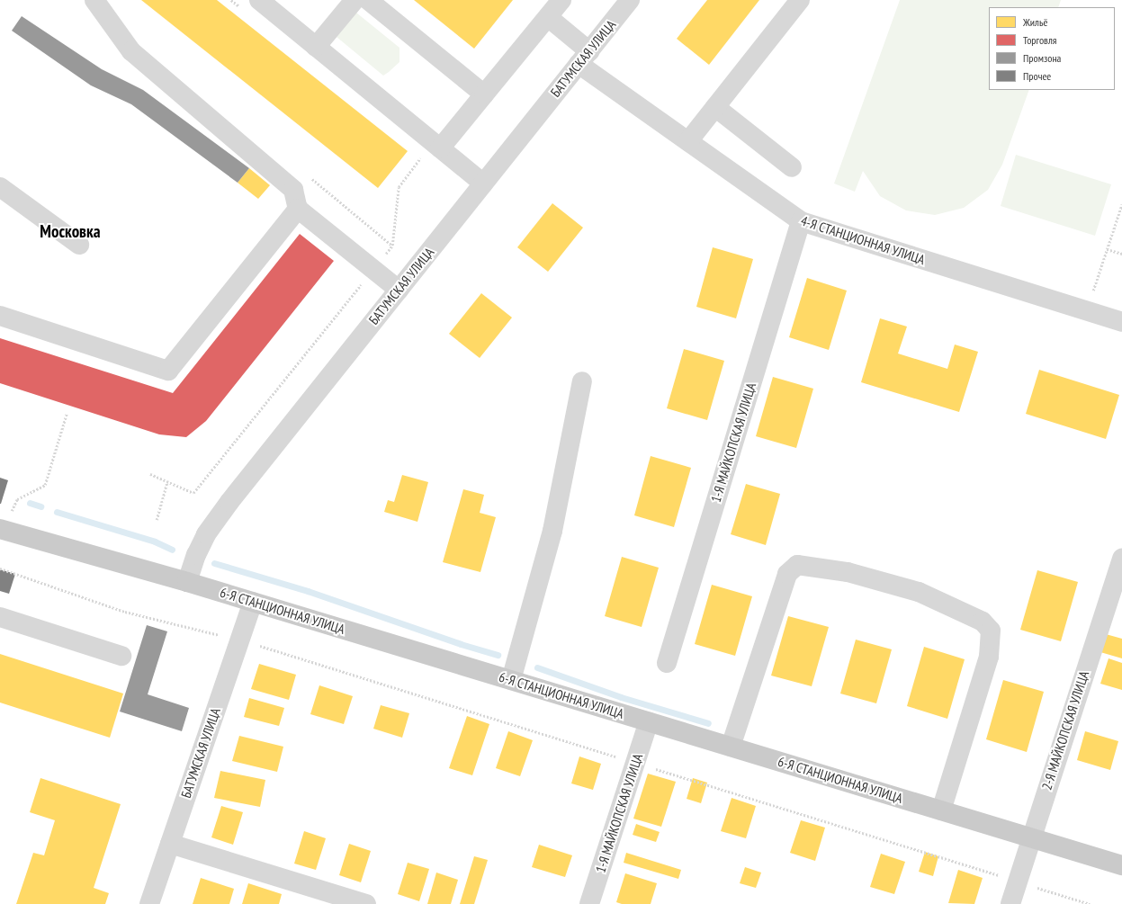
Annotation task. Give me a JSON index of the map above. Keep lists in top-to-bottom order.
{
  "streets": {
    "main road": ["6-Я СТАНЦИОННАЯ УЛИЦА"],
    "street": [
      "БАТУМСКАЯ УЛИЦА",
      "4-Я СТАНЦИОННАЯ УЛИЦА",
      "1-Я МАЙКОПСКАЯ УЛИЦА",
      "2-Я МАЙКОПСКАЯ УЛИЦА"
    ]
  },
  "crossings": [
    ["БАТУМСКАЯ УЛИЦА", "4-Я СТАНЦИОННАЯ УЛИЦА"],
    ["БАТУМСКАЯ УЛИЦА", "6-Я СТАНЦИОННАЯ УЛИЦА"],
    ["4-Я СТАНЦИОННАЯ УЛИЦА", "1-Я МАЙКОПСКАЯ УЛИЦА"],
    ["1-Я МАЙКОПСКАЯ УЛИЦА", "6-Я СТАНЦИОННАЯ УЛИЦА"],
    ["6-Я СТАНЦИОННАЯ УЛИЦА", "2-Я МАЙКОПСКАЯ УЛИЦА"]
  ],
  "districts": ["Московка"],
  "legend": [
    "Жильё",
    "Торговля",
    "Промзона",
    "Прочее"
  ]
}
